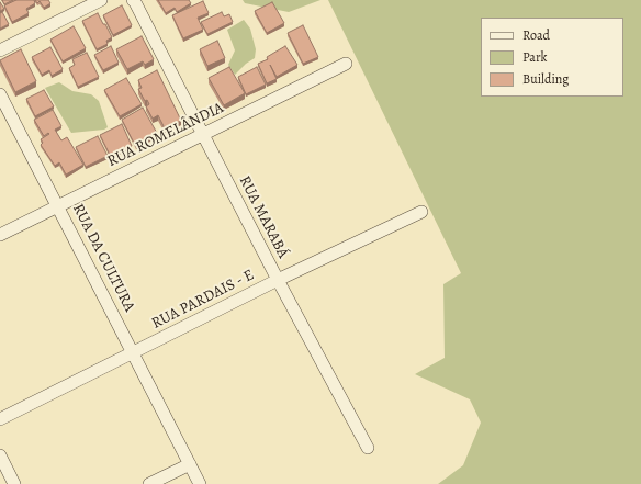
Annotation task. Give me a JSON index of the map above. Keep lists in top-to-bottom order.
{
  "streets": {
    "street": [
      "RUA ROMELÂNDIA",
      "RUA MARABÁ",
      "RUA DA CULTURA",
      "RUA PARDAIS - E"
    ]
  },
  "crossings": [
    ["RUA ROMELÂNDIA", "RUA MARABÁ"],
    ["RUA ROMELÂNDIA", "RUA DA CULTURA"],
    ["RUA MARABÁ", "RUA PARDAIS - E"],
    ["RUA DA CULTURA", "RUA PARDAIS - E"]
  ],
  "legend": ["Road", "Park", "Building"]
}
